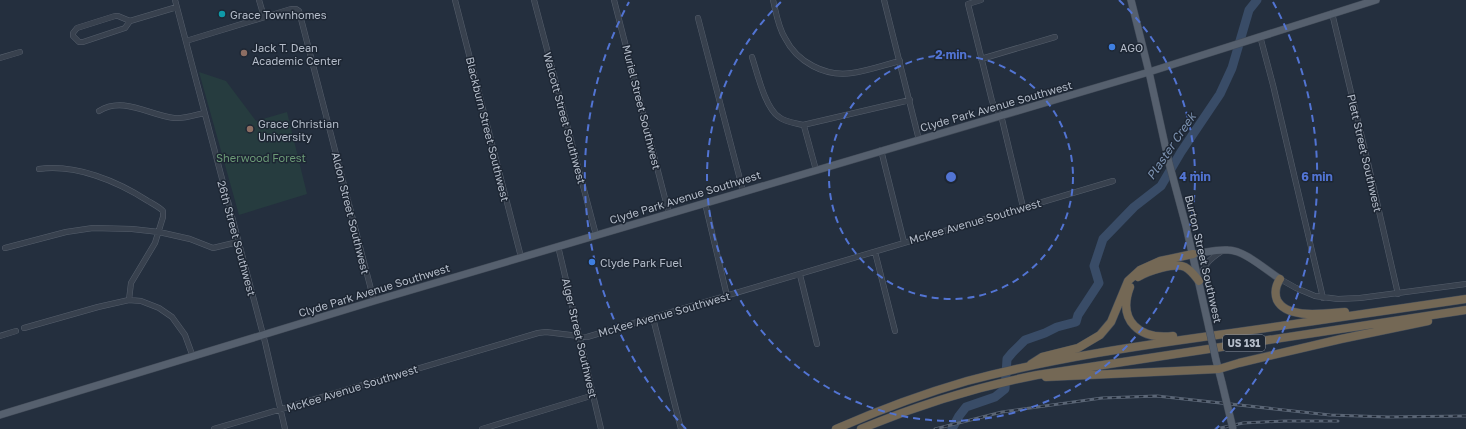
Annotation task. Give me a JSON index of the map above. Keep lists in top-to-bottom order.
{
  "streets": {
    "highway": ["US 131"],
    "main road": ["Clyde Park Avenue Southwest", "Burton Street Southwest"],
    "street": [
      "Muriel Street Southwest",
      "Walcott Street Southwest",
      "Blackburn Street Southwest",
      "Plett Street Southwest",
      "Aldon Street Southwest",
      "McKee Avenue Southwest",
      "26th Street Southwest",
      "Alger Street Southwest"
    ]
  },
  "crossings": [
    ["Clyde Park Avenue Southwest", "Muriel Street Southwest"],
    ["Clyde Park Avenue Southwest", "Walcott Street Southwest"],
    ["Clyde Park Avenue Southwest", "Blackburn Street Southwest"],
    ["Clyde Park Avenue Southwest", "Plett Street Southwest"],
    ["Clyde Park Avenue Southwest", "Aldon Street Southwest"],
    ["Clyde Park Avenue Southwest", "26th Street Southwest"],
    ["Clyde Park Avenue Southwest", "Burton Street Southwest"],
    ["Clyde Park Avenue Southwest", "Alger Street Southwest"],
    ["McKee Avenue Southwest", "26th Street Southwest"],
    ["McKee Avenue Southwest", "Alger Street Southwest"]
  ],
  "water": ["Plaster Creek"],
  "parks": ["Sherwood Forest"],
  "places": [
    "Grace Townhomes",
    "AGO",
    "Jack T. Dean Academic Center",
    "Grace Christian University",
    "Clyde Park Fuel"
  ],
  "rings": ["2 min", "4 min", "6 min"]
}
